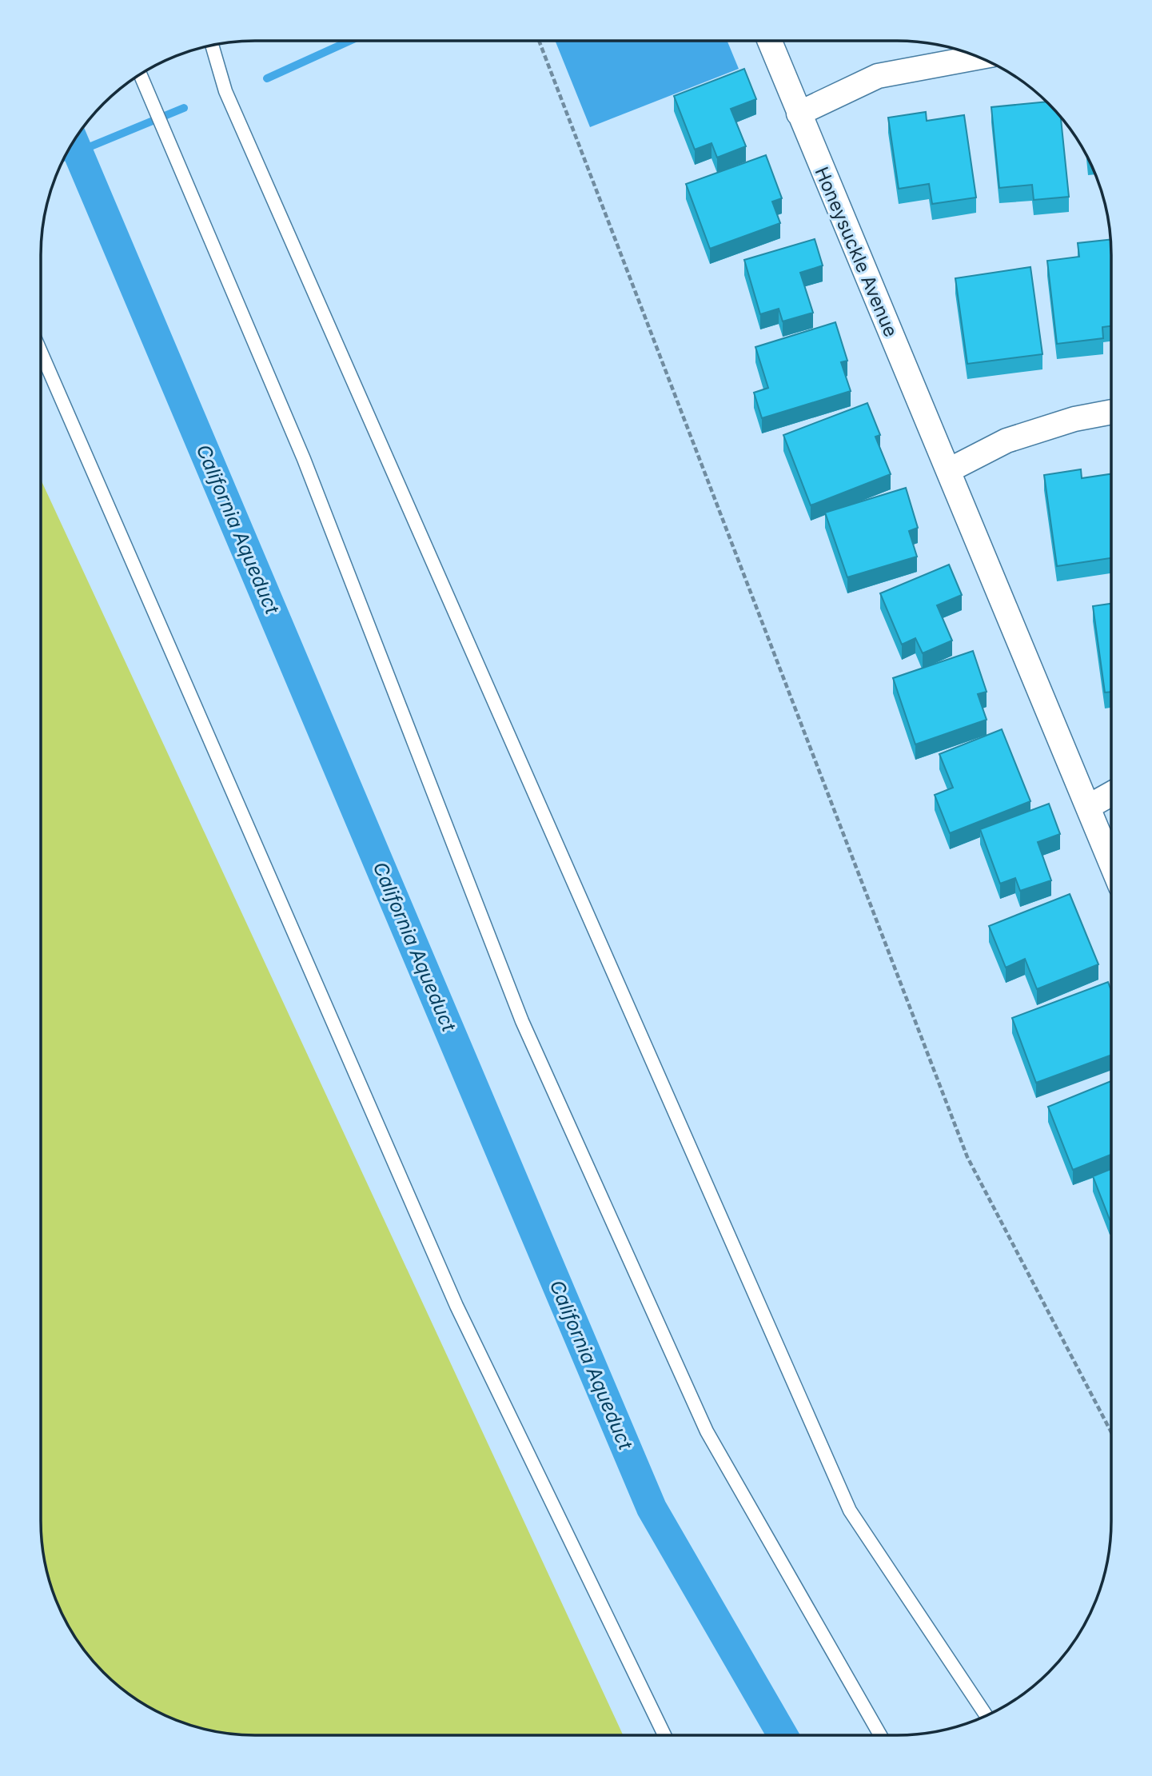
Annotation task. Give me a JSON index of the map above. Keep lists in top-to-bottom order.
{
  "streets": {
    "street": ["Honeysuckle Avenue"]
  },
  "water": ["California Aqueduct"]
}
